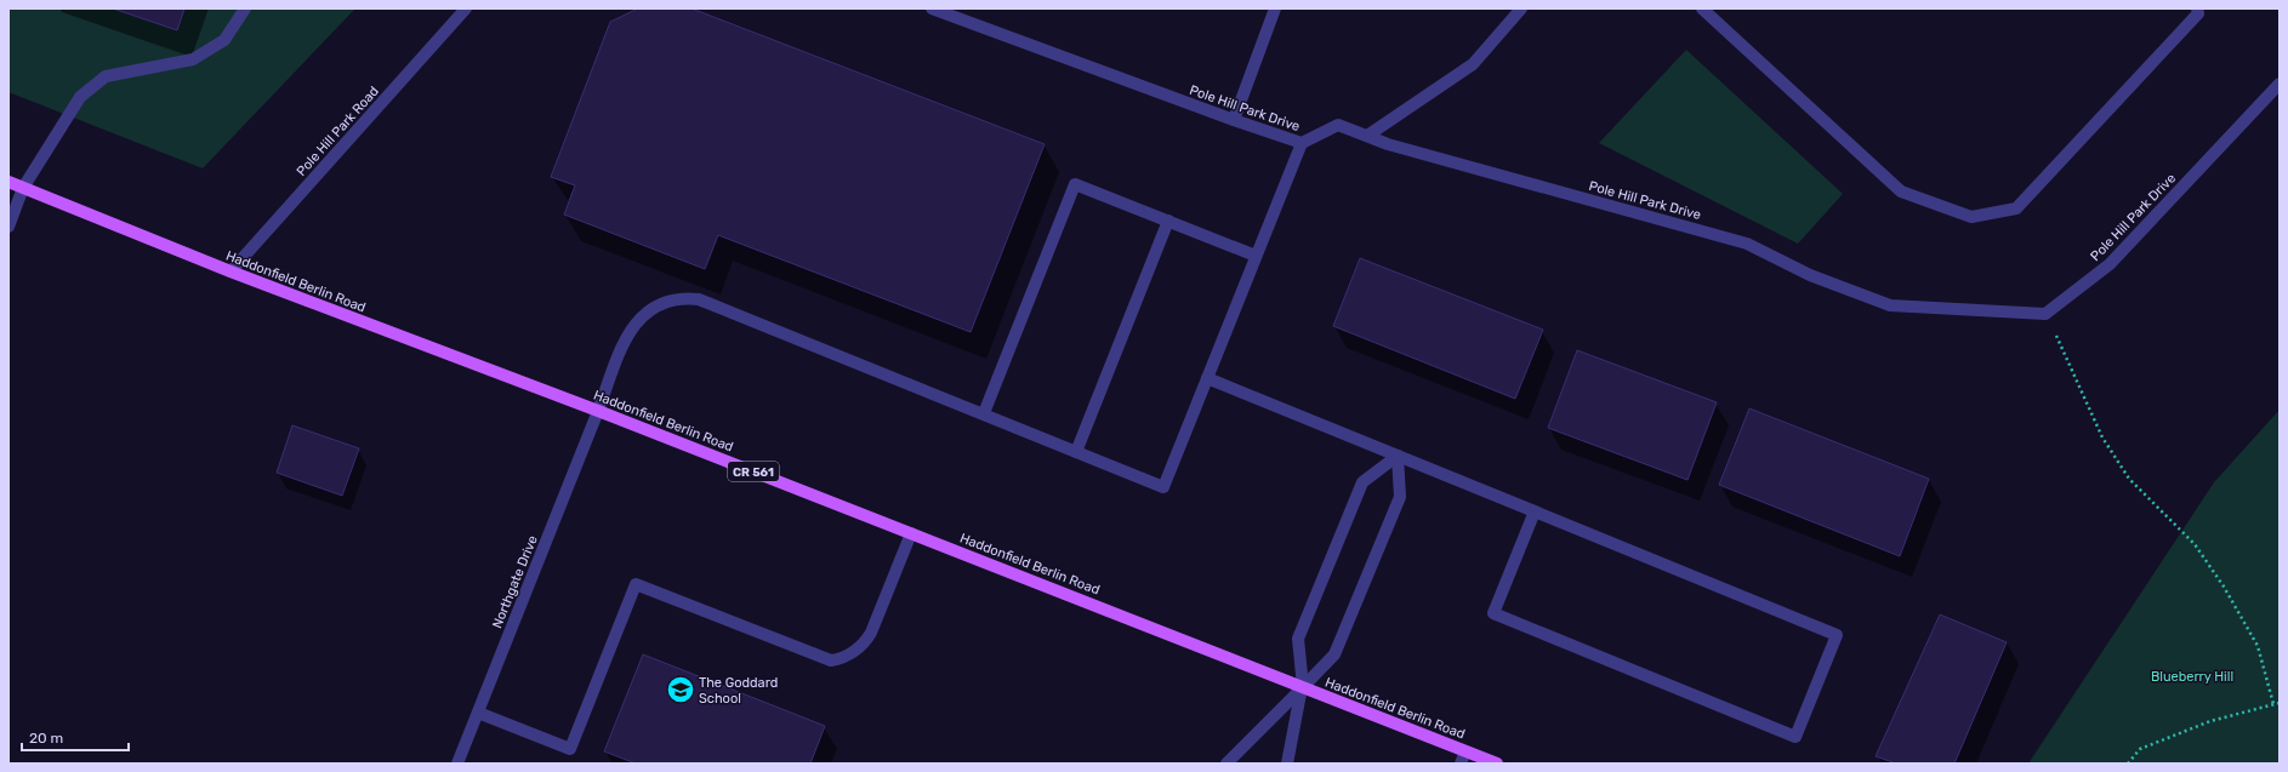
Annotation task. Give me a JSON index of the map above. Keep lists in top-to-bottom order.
{
  "streets": {
    "main road": ["Haddonfield Berlin Road", "CR 561"],
    "street": ["Pole Hill Park Drive", "Pole Hill Park Road", "Northgate Drive"]
  },
  "crossings": [
    ["Pole Hill Park Road", "Haddonfield Berlin Road"],
    ["Haddonfield Berlin Road", "Northgate Drive"]
  ],
  "parks": ["Blueberry Hill"],
  "places": {
    "school or university": ["The Goddard School"]
  },
  "scale_bar": "20 m"
}
